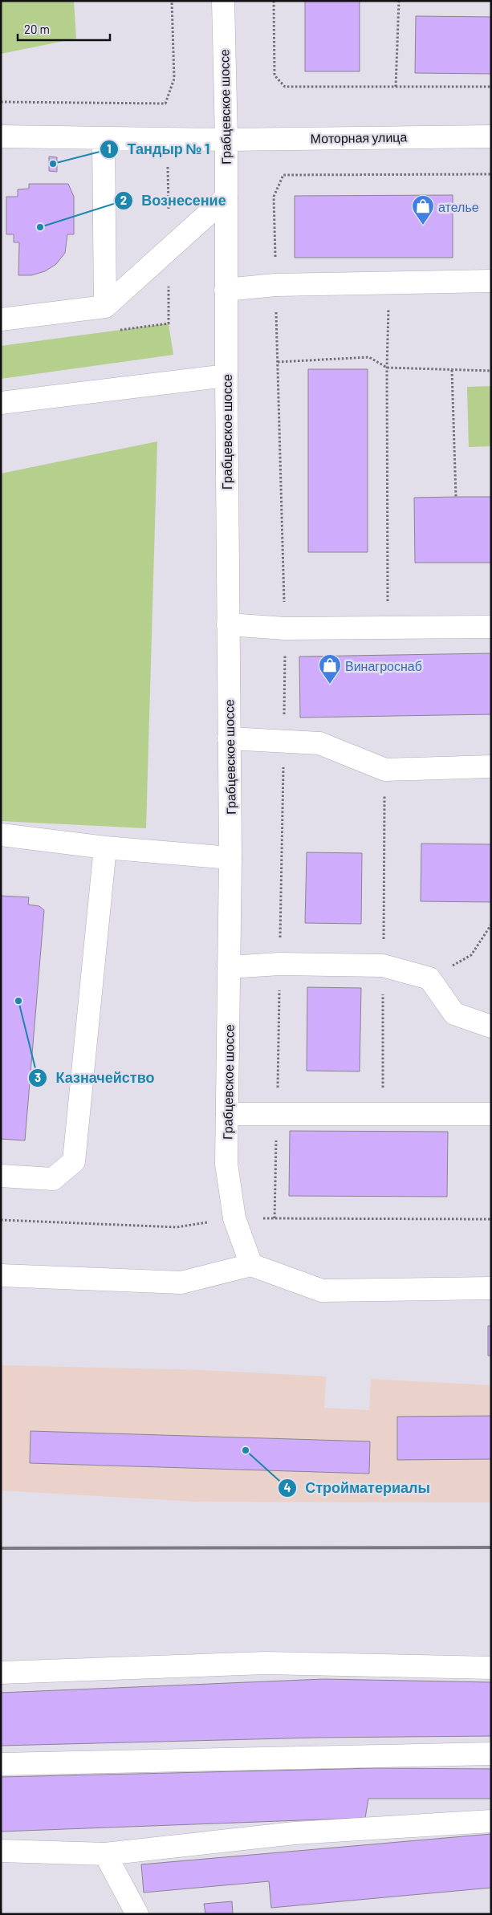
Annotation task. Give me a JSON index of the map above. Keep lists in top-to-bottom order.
{
  "streets": {
    "main road": ["Грабцевское шоссе", "Моторная улица"]
  },
  "crossings": [
    ["Грабцевское шоссе", "Моторная улица"]
  ],
  "places": {
    "other": [
      "Тандыр № 1",
      "Вознесение",
      "Казначейство",
      "Стройматериалы"
    ],
    "shop": ["ателье", "Винагроснаб"]
  },
  "scale_bar": "20 m"
}
